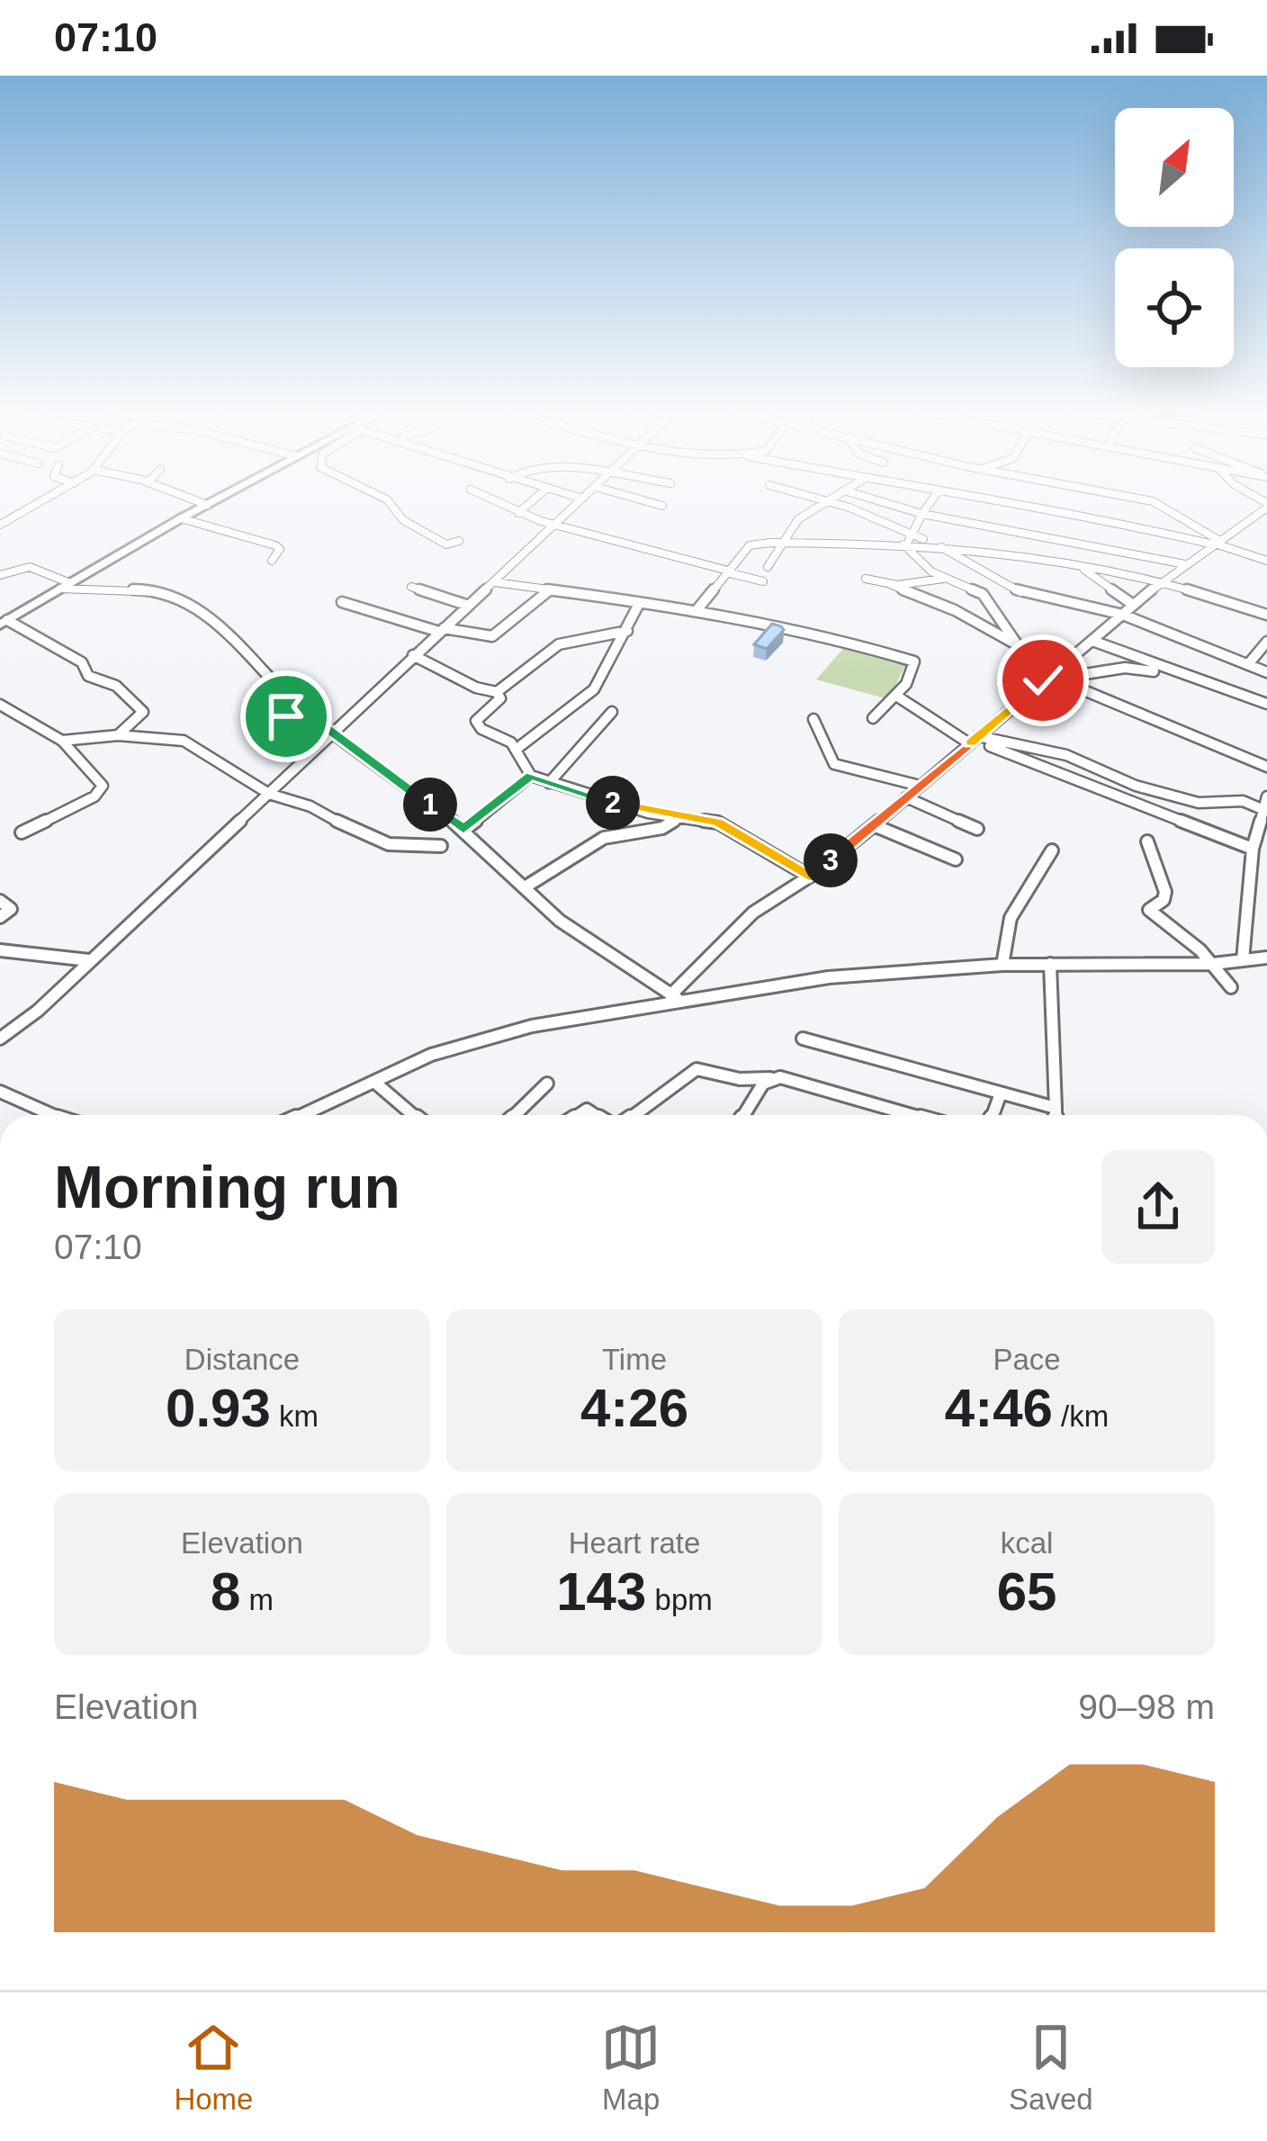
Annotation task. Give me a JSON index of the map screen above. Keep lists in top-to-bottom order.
{
  "north": "top right",
  "page": {
    "status": "07:10",
    "pins": ["2", "1", "3"],
    "heading": ["Morning run", "07:10"],
    "stats": [
      ["Distance", "0.93 km"],
      ["Time", "4:26"],
      ["Pace", "4:46 /km"],
      ["Elevation", "8 m"],
      ["Heart rate", "143 bpm"],
      ["kcal", "65"]
    ],
    "chart": ["Elevation", "90–98 m"],
    "tabs": ["Home", "Map", "Saved"]
  }
}
